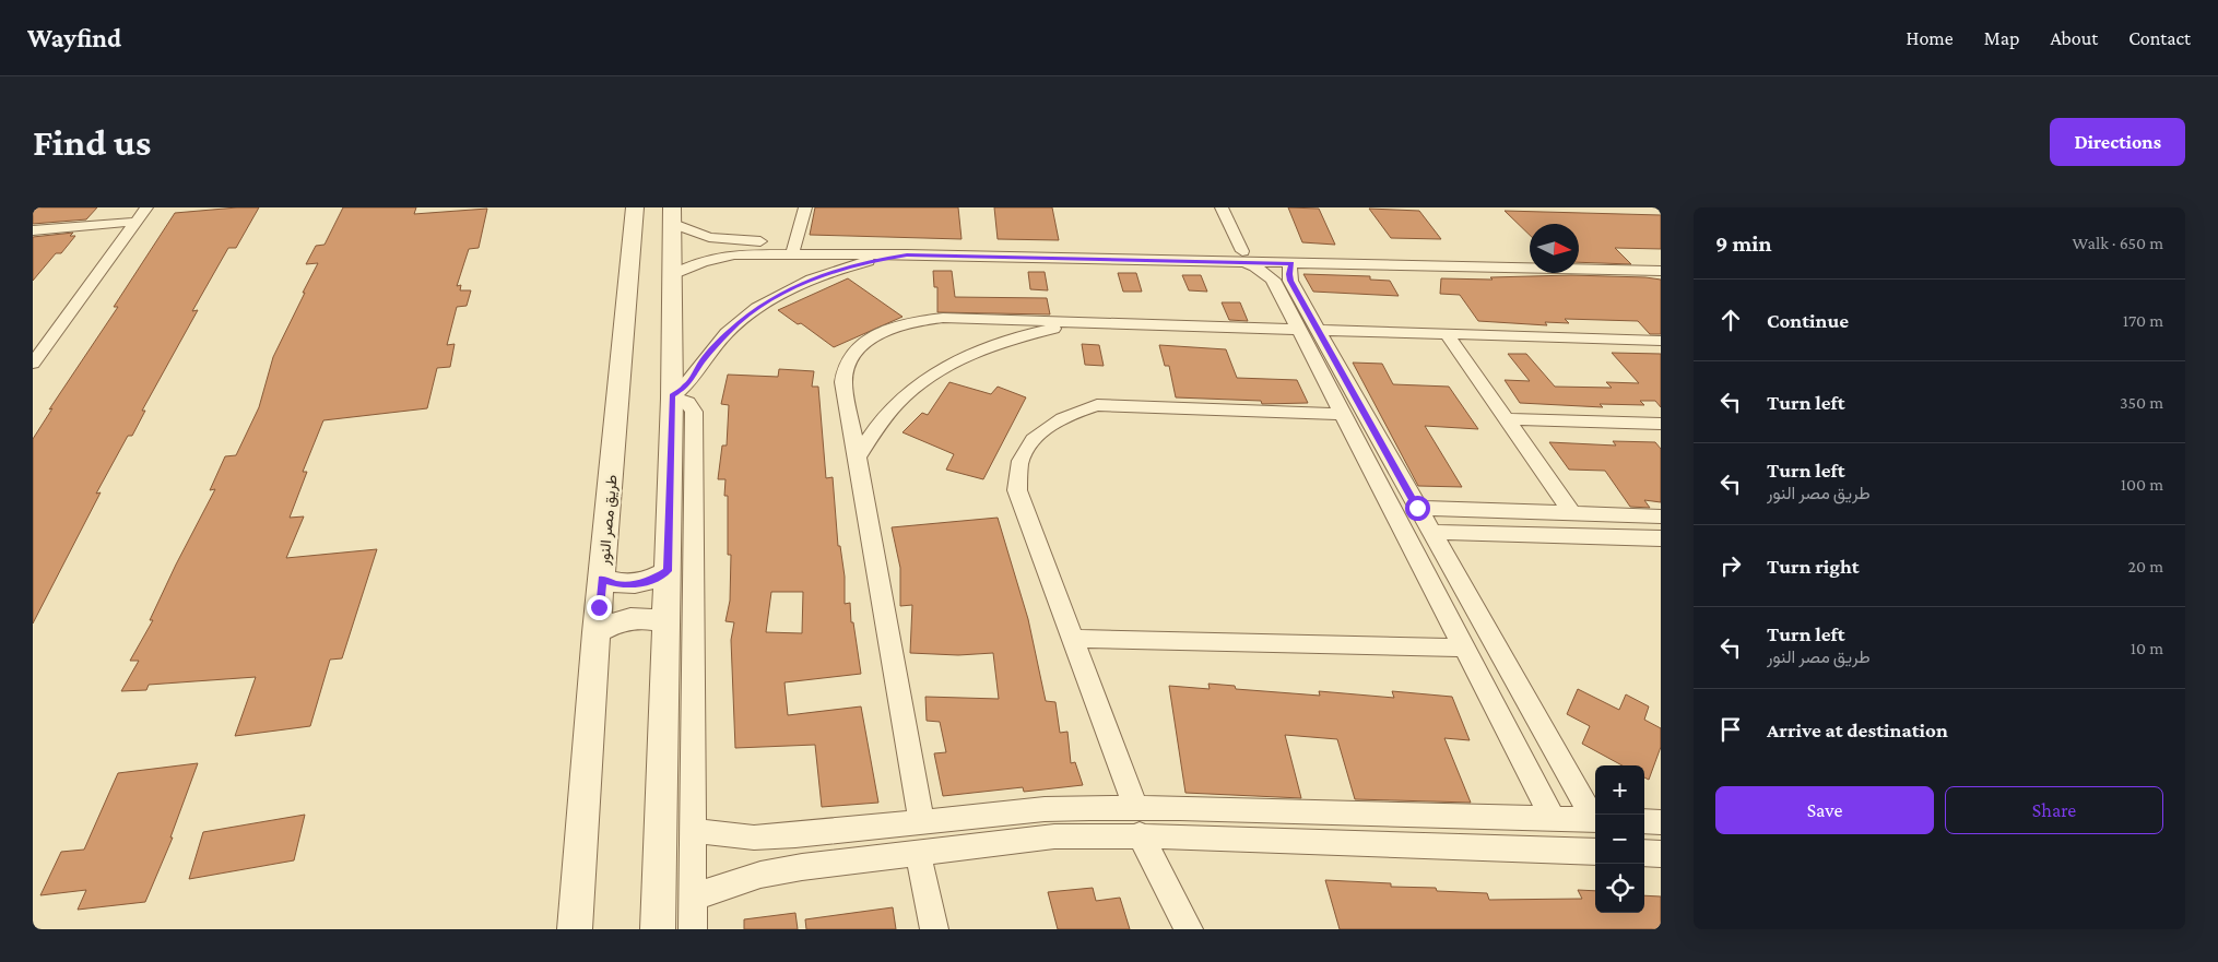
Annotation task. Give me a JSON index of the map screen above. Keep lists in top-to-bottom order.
{
  "streets": {
    "street": ["طريق مصر النور"]
  },
  "north": "right",
  "page": {
    "header": "Wayfind",
    "nav": [
      "Home",
      "Map",
      "About",
      "Contact"
    ],
    "buttons": [
      "Directions",
      ["Save", "Share"]
    ],
    "title": "Find us",
    "heading": ["9 min", "Walk · 650 m"],
    "list": [
      ["Continue", "170 m"],
      ["Turn left", "350 m"],
      ["Turn left", "طريق مصر النور", "100 m"],
      ["Turn right", "20 m"],
      ["Turn left", "طريق مصر النور", "10 m"],
      "Arrive at destination"
    ],
    "map_buttons": ["+", "−"]
  }
}
